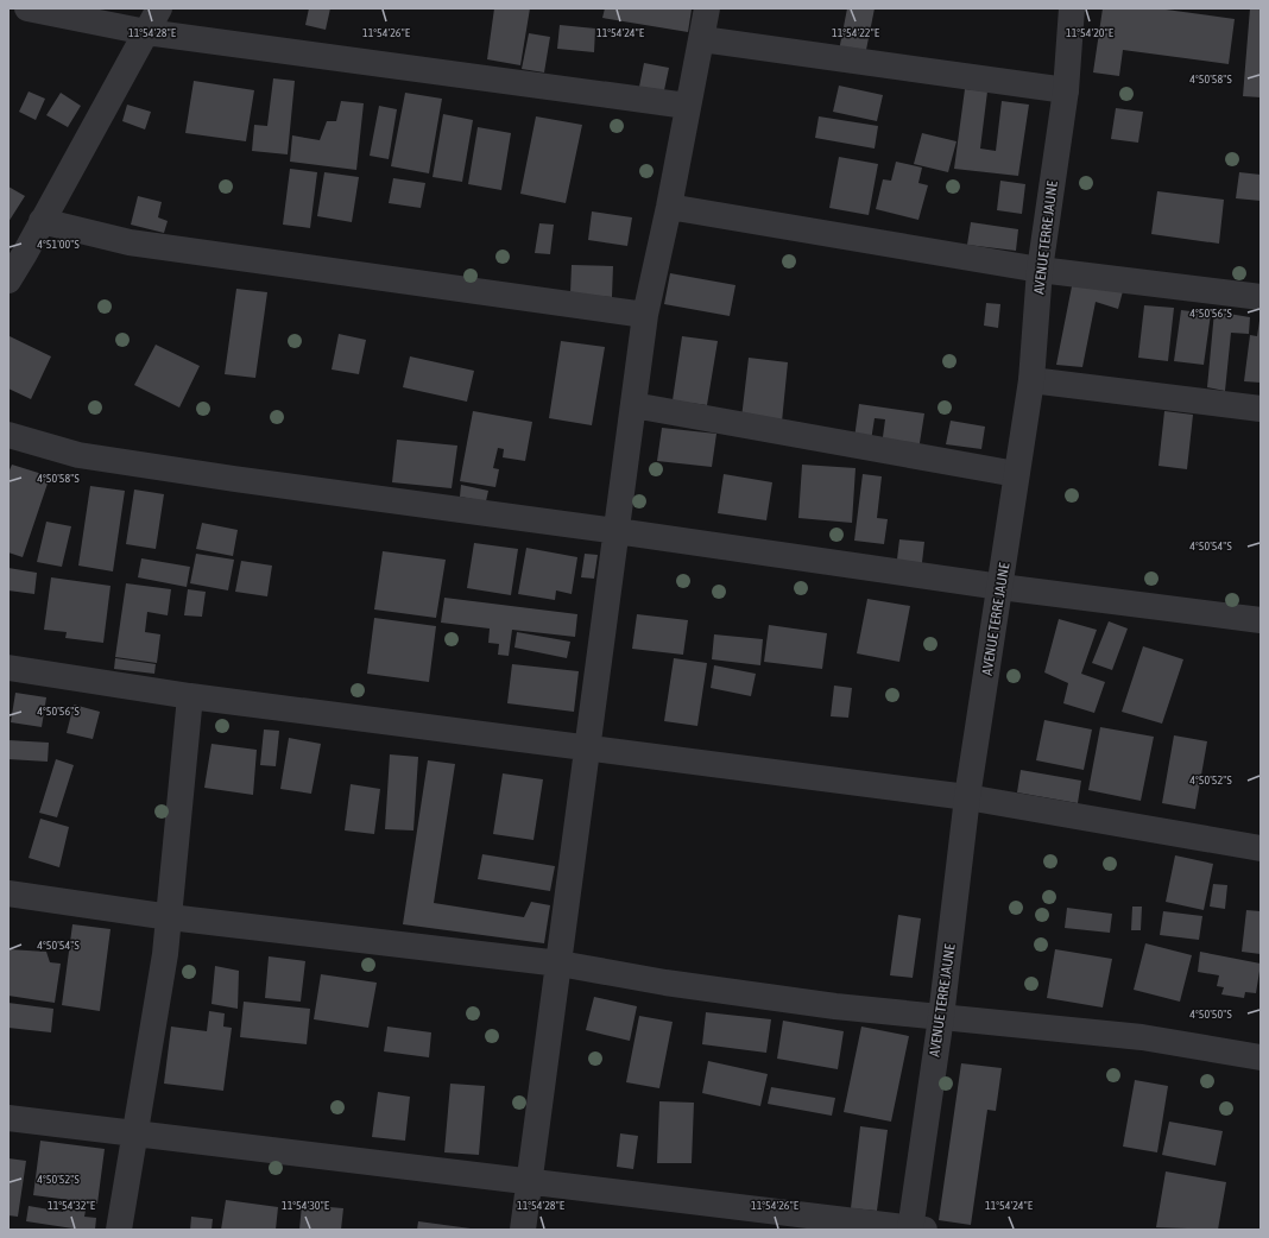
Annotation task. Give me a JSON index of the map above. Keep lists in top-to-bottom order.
{
  "streets": {
    "street": ["AVENUE TERRE JAUNE"]
  },
  "coordinates": [
    "11°54'28\"E",
    "11°54'26\"E",
    "11°54'24\"E",
    "11°54'22\"E",
    "11°54'20\"E",
    "4°50'58\"S",
    "4°51'00\"S",
    "4°50'56\"S",
    "4°50'54\"S",
    "4°50'52\"S",
    "4°50'50\"S",
    "11°54'32\"E",
    "11°54'30\"E"
  ]
}
